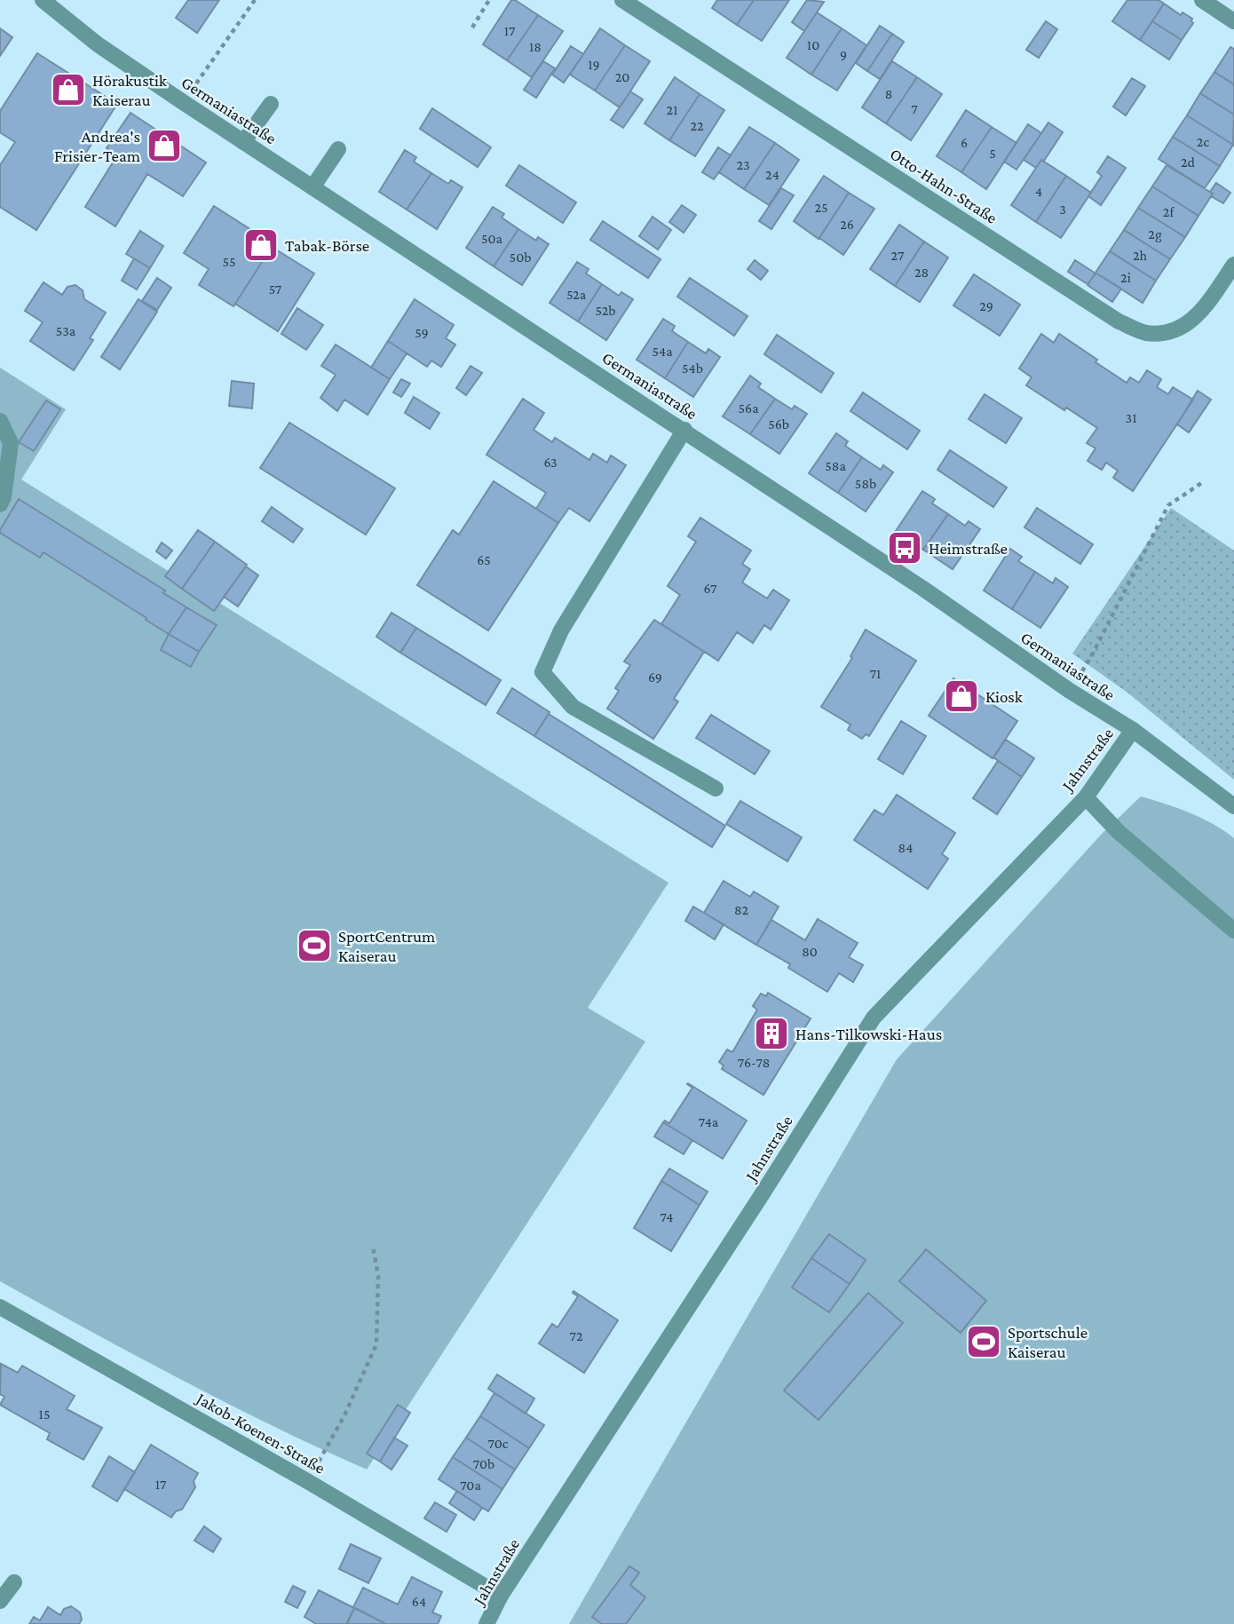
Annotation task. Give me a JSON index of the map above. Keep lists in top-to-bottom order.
{
  "streets": {
    "street": [
      "Germaniastraße",
      "Otto-Hahn-Straße",
      "Jahnstraße",
      "Jakob-Koenen-Straße"
    ]
  },
  "crossings": [
    ["Germaniastraße", "Jahnstraße"],
    ["Jahnstraße", "Jakob-Koenen-Straße"]
  ],
  "places": {
    "shop": [
      "Hörakustik Kaiserau",
      "Andrea's Frisier-Team",
      "Tabak-Börse",
      "Kiosk"
    ],
    "bus stop": ["Heimstraße"],
    "sports": ["SportCentrum Kaiserau", "Sportschule Kaiserau"],
    "building": ["Hans-Tilkowski-Haus"]
  },
  "house_numbers": [
    "17",
    "10",
    "18",
    "9",
    "19",
    "20",
    "8",
    "7",
    "21",
    "22",
    "2c",
    "6",
    "5",
    "2d",
    "23",
    "24",
    "4",
    "25",
    "3",
    "2f",
    "26",
    "2g",
    "50a",
    "27",
    "2h",
    "50b",
    "55",
    "28",
    "2i",
    "57",
    "52a",
    "29",
    "52b",
    "53a",
    "59",
    "54a",
    "54b",
    "56a",
    "31",
    "56b",
    "63",
    "58a",
    "58b",
    "65",
    "67",
    "71",
    "69",
    "84",
    "82",
    "80",
    "76-78",
    "74a",
    "74",
    "72",
    "15",
    "70c",
    "70b",
    "17",
    "70a",
    "64"
  ]
}
